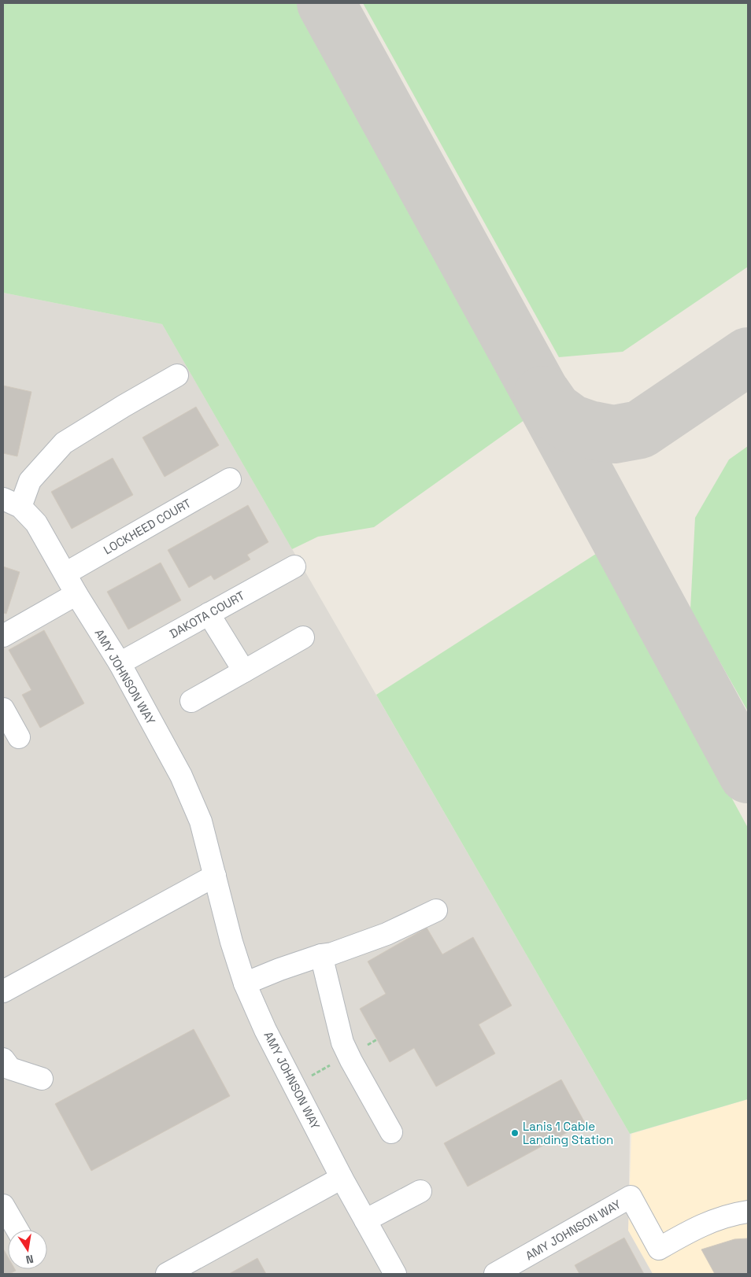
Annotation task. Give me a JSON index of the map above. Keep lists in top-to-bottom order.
{
  "streets": {
    "street": ["LOCKHEED COURT", "DAKOTA COURT", "AMY JOHNSON WAY"]
  },
  "crossings": [
    ["LOCKHEED COURT", "AMY JOHNSON WAY"],
    ["DAKOTA COURT", "AMY JOHNSON WAY"]
  ],
  "places": ["Lanis 1 Cable Landing Station"],
  "north": "bottom"
}
